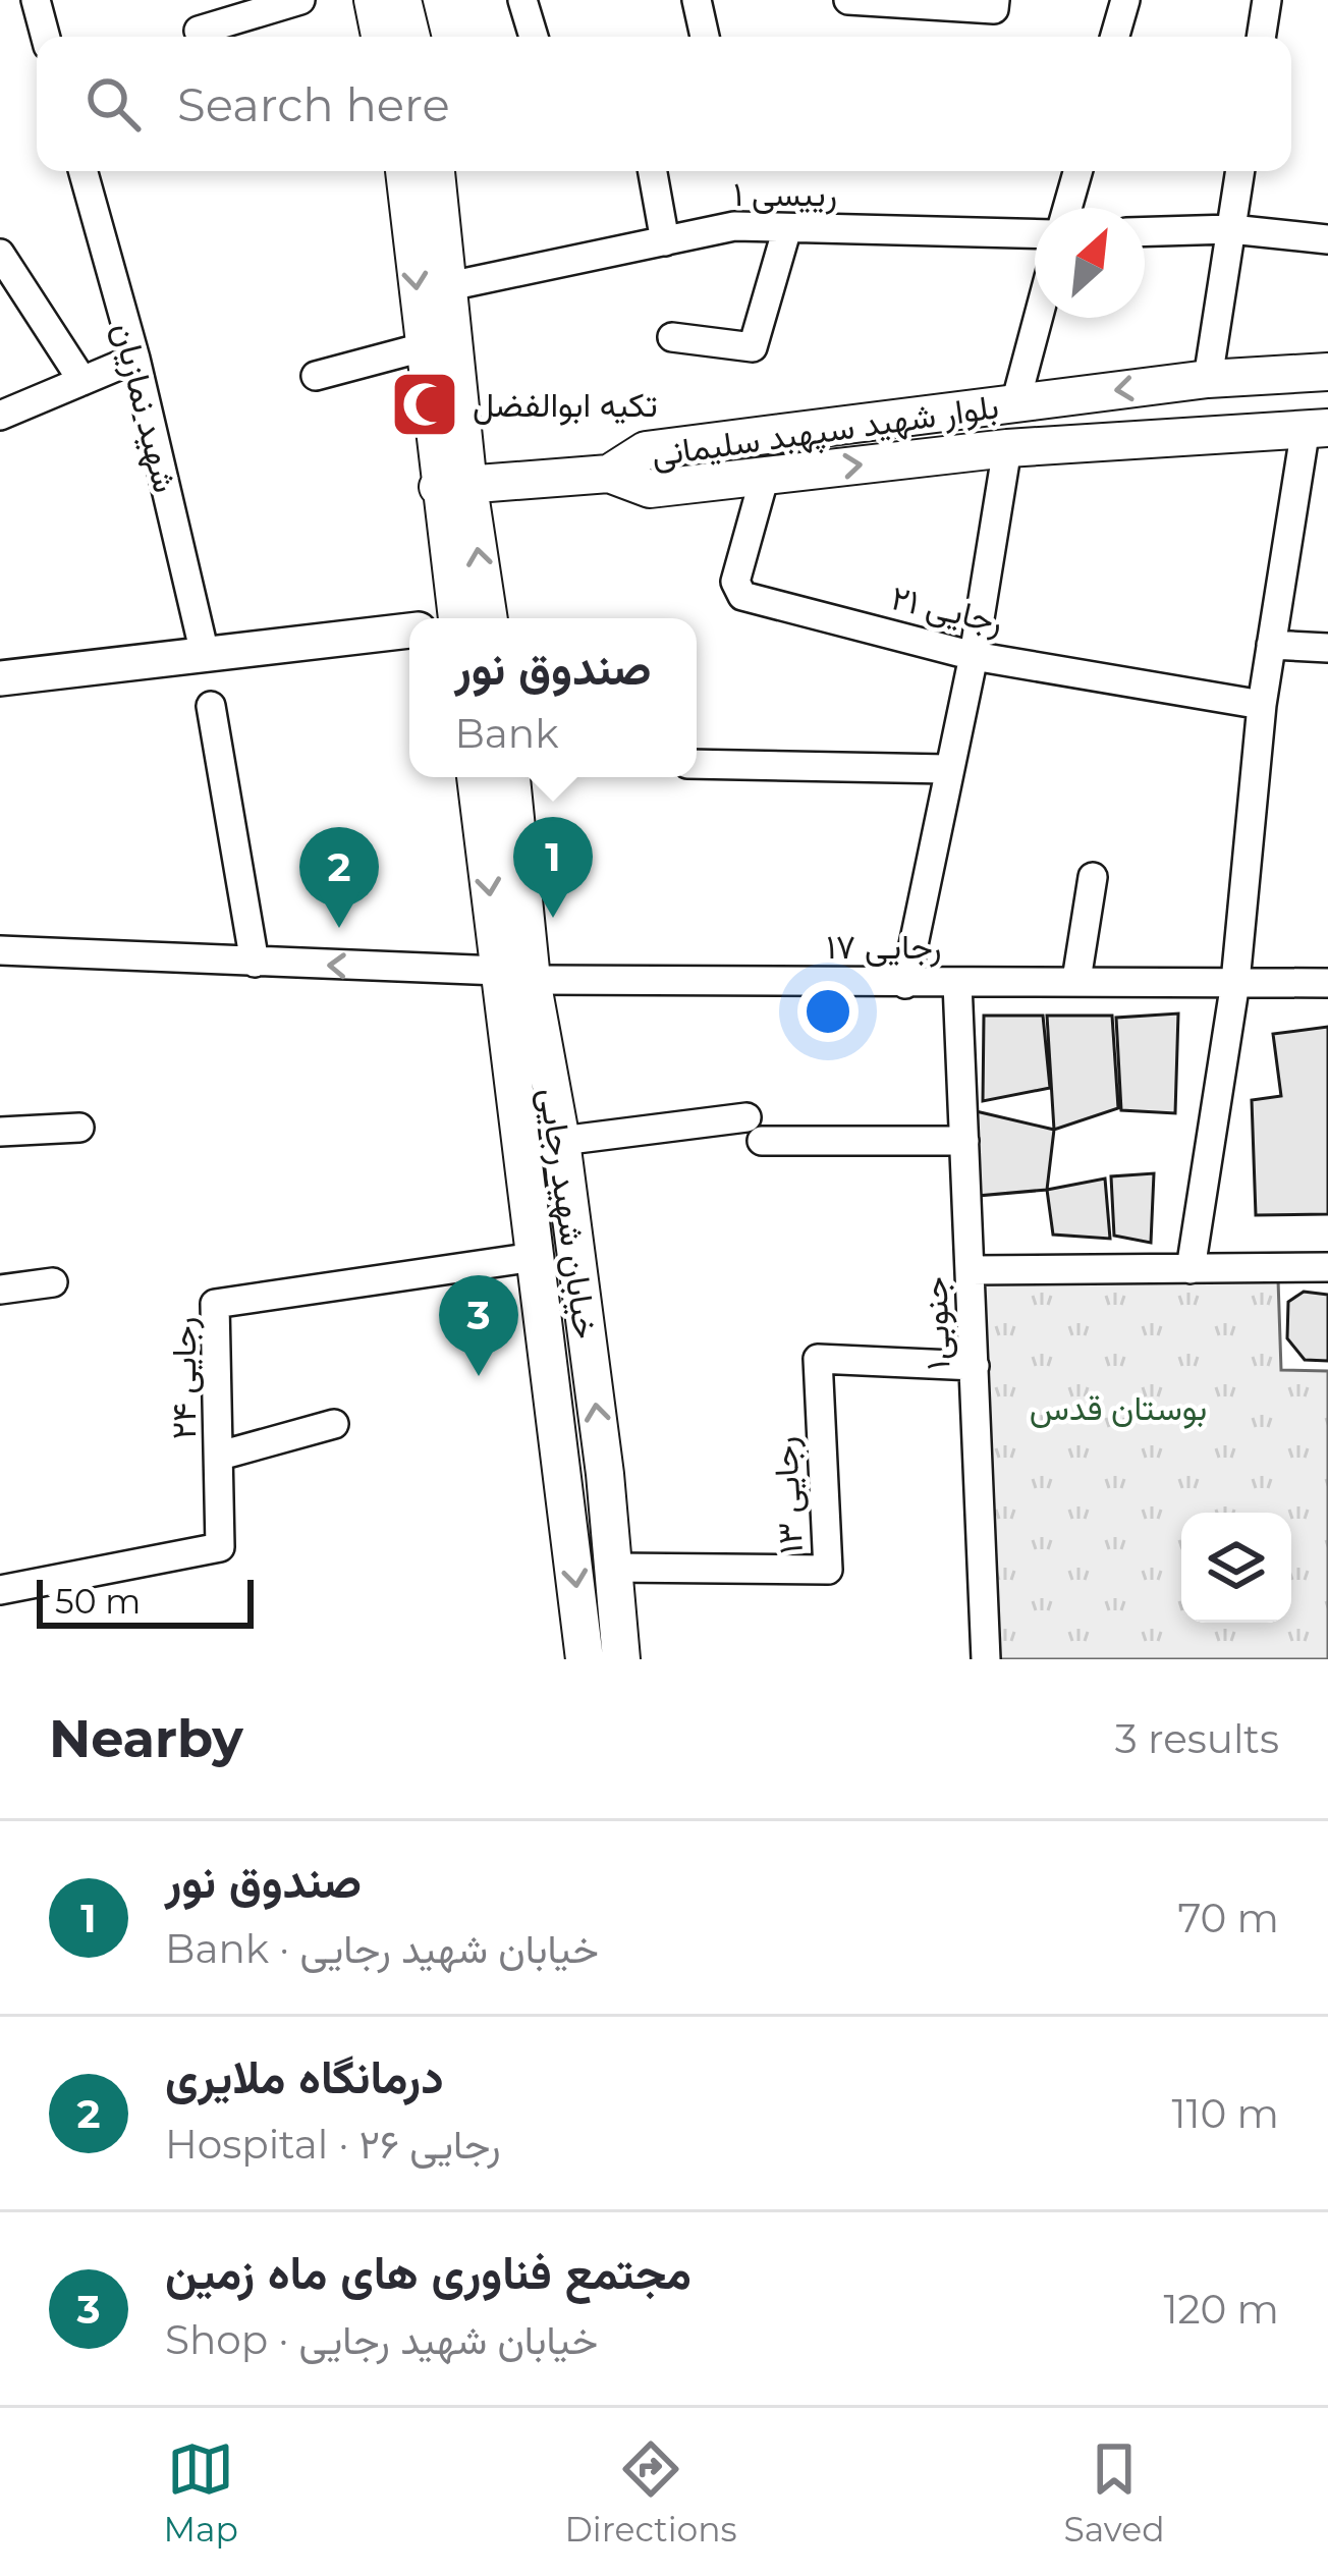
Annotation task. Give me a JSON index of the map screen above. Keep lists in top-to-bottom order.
{
  "streets": {
    "main road": ["بلوار شهید سپهبد سلیمانی", "خیابان شهید رجایی"],
    "street": [
      "رییسی ۱",
      "شهید نمازیان",
      "رجایی ۲۱",
      "رجایی ۱۷",
      "جنوبی۱",
      "رجایی ۲۴",
      "رجایی ۱۳"
    ]
  },
  "crossings": [
    ["بلوار شهید سپهبد سلیمانی", "رجایی ۲۱"],
    ["رجایی ۱۷", "خیابان شهید رجایی"],
    ["رجایی ۱۷", "جنوبی۱"],
    ["خیابان شهید رجایی", "رجایی ۲۴"],
    ["خیابان شهید رجایی", "رجایی ۱۳"],
    ["جنوبی۱", "رجایی ۱۳"]
  ],
  "parks": ["بوستان قدس"],
  "places": {
    "mosque": ["تکیه ابوالفضل"]
  },
  "scale_bar": "50 m",
  "north": "top right",
  "page": {
    "search": "Search here",
    "popup": ["صندوق نور", "Bank"],
    "pins": ["1", "2", "3"],
    "scale": "50 m",
    "heading": ["Nearby", "3 results"],
    "list": [
      {
        "mark": "1",
        "name": "صندوق نور",
        "note": "Bank · خیابان شهید رجایی",
        "value": "70 m"
      },
      {
        "mark": "2",
        "name": "درمانگاه ملایری",
        "note": "Hospital · رجایی ۲۶",
        "value": "110 m"
      },
      {
        "mark": "3",
        "name": "مجتمع فناوری های ماه زمین",
        "note": "Shop · خیابان شهید رجایی",
        "value": "120 m"
      }
    ],
    "nav": ["Map", "Directions", "Saved"]
  }
}
